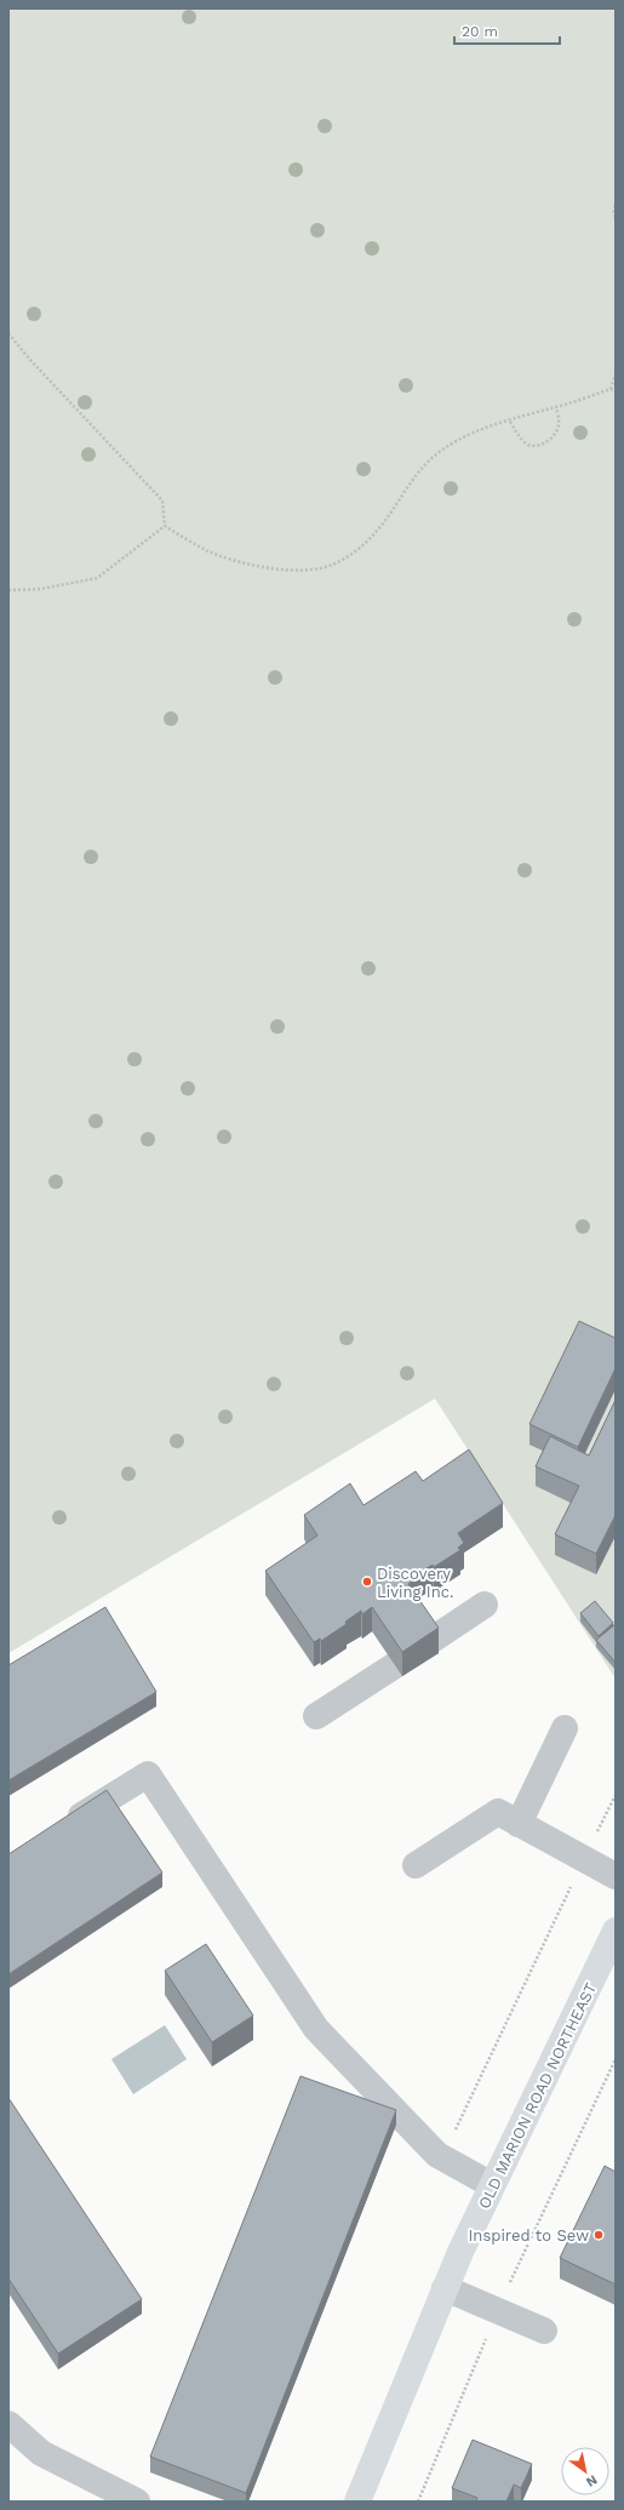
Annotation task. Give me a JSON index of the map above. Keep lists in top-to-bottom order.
{
  "streets": {
    "main road": ["OLD MARION ROAD NORTHEAST"]
  },
  "places": ["Discovery Living Inc.", "Inspired to Sew"],
  "scale_bar": "20 m",
  "north": "bottom right"
}
